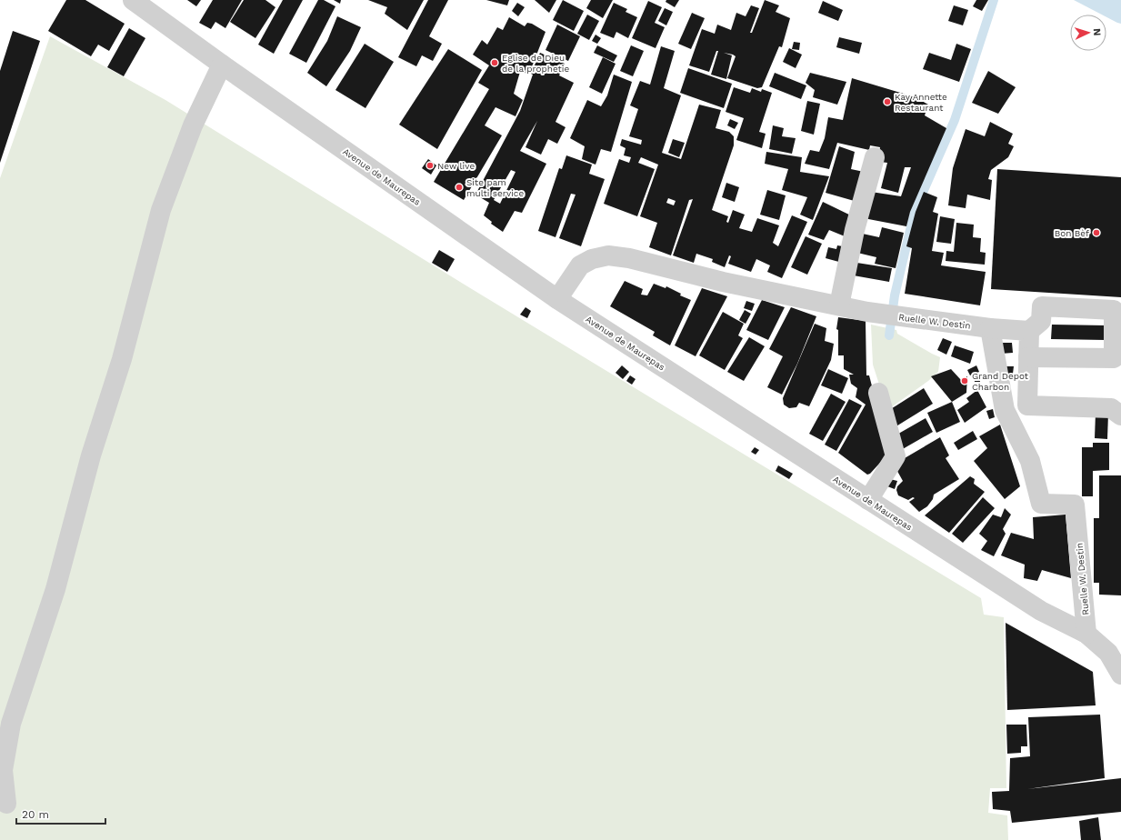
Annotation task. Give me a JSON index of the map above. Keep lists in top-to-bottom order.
{
  "streets": {
    "street": ["Avenue de Maurepas", "Ruelle W. Destin"]
  },
  "crossings": [
    ["Avenue de Maurepas", "Ruelle W. Destin"]
  ],
  "places": [
    "Eglise de Dieu de la prophetie",
    "Kay Annette Restaurant",
    "New live",
    "Site pam multi service",
    "Bon Bèf",
    "Grand Depot Charbon"
  ],
  "scale_bar": "20 m",
  "north": "right"
}
